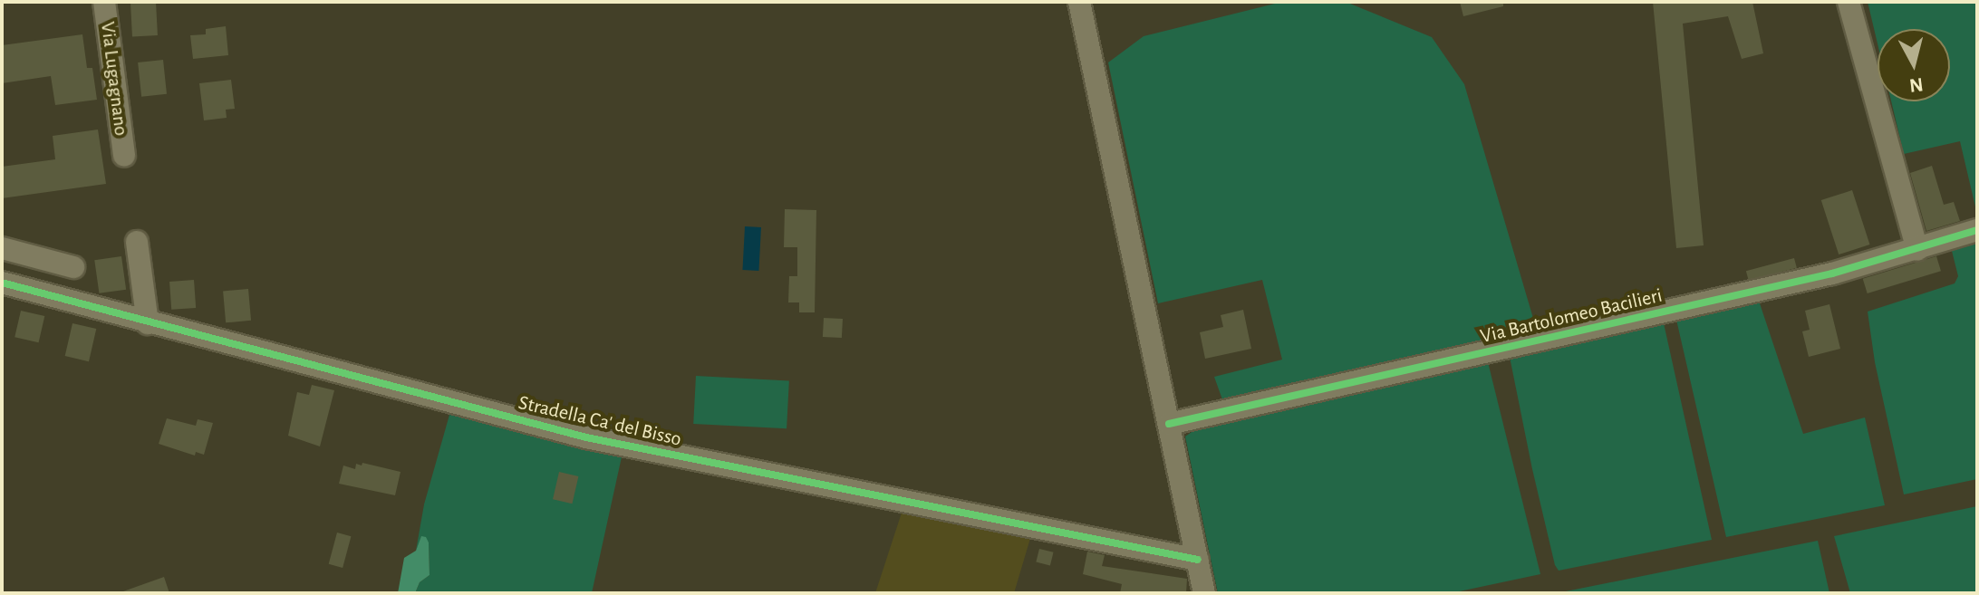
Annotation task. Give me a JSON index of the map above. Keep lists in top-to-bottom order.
{
  "streets": {
    "street": ["Via Lugagnano", "Via Bartolomeo Bacilieri", "Stradella Ca' del Bisso"]
  },
  "north": "bottom"
}
